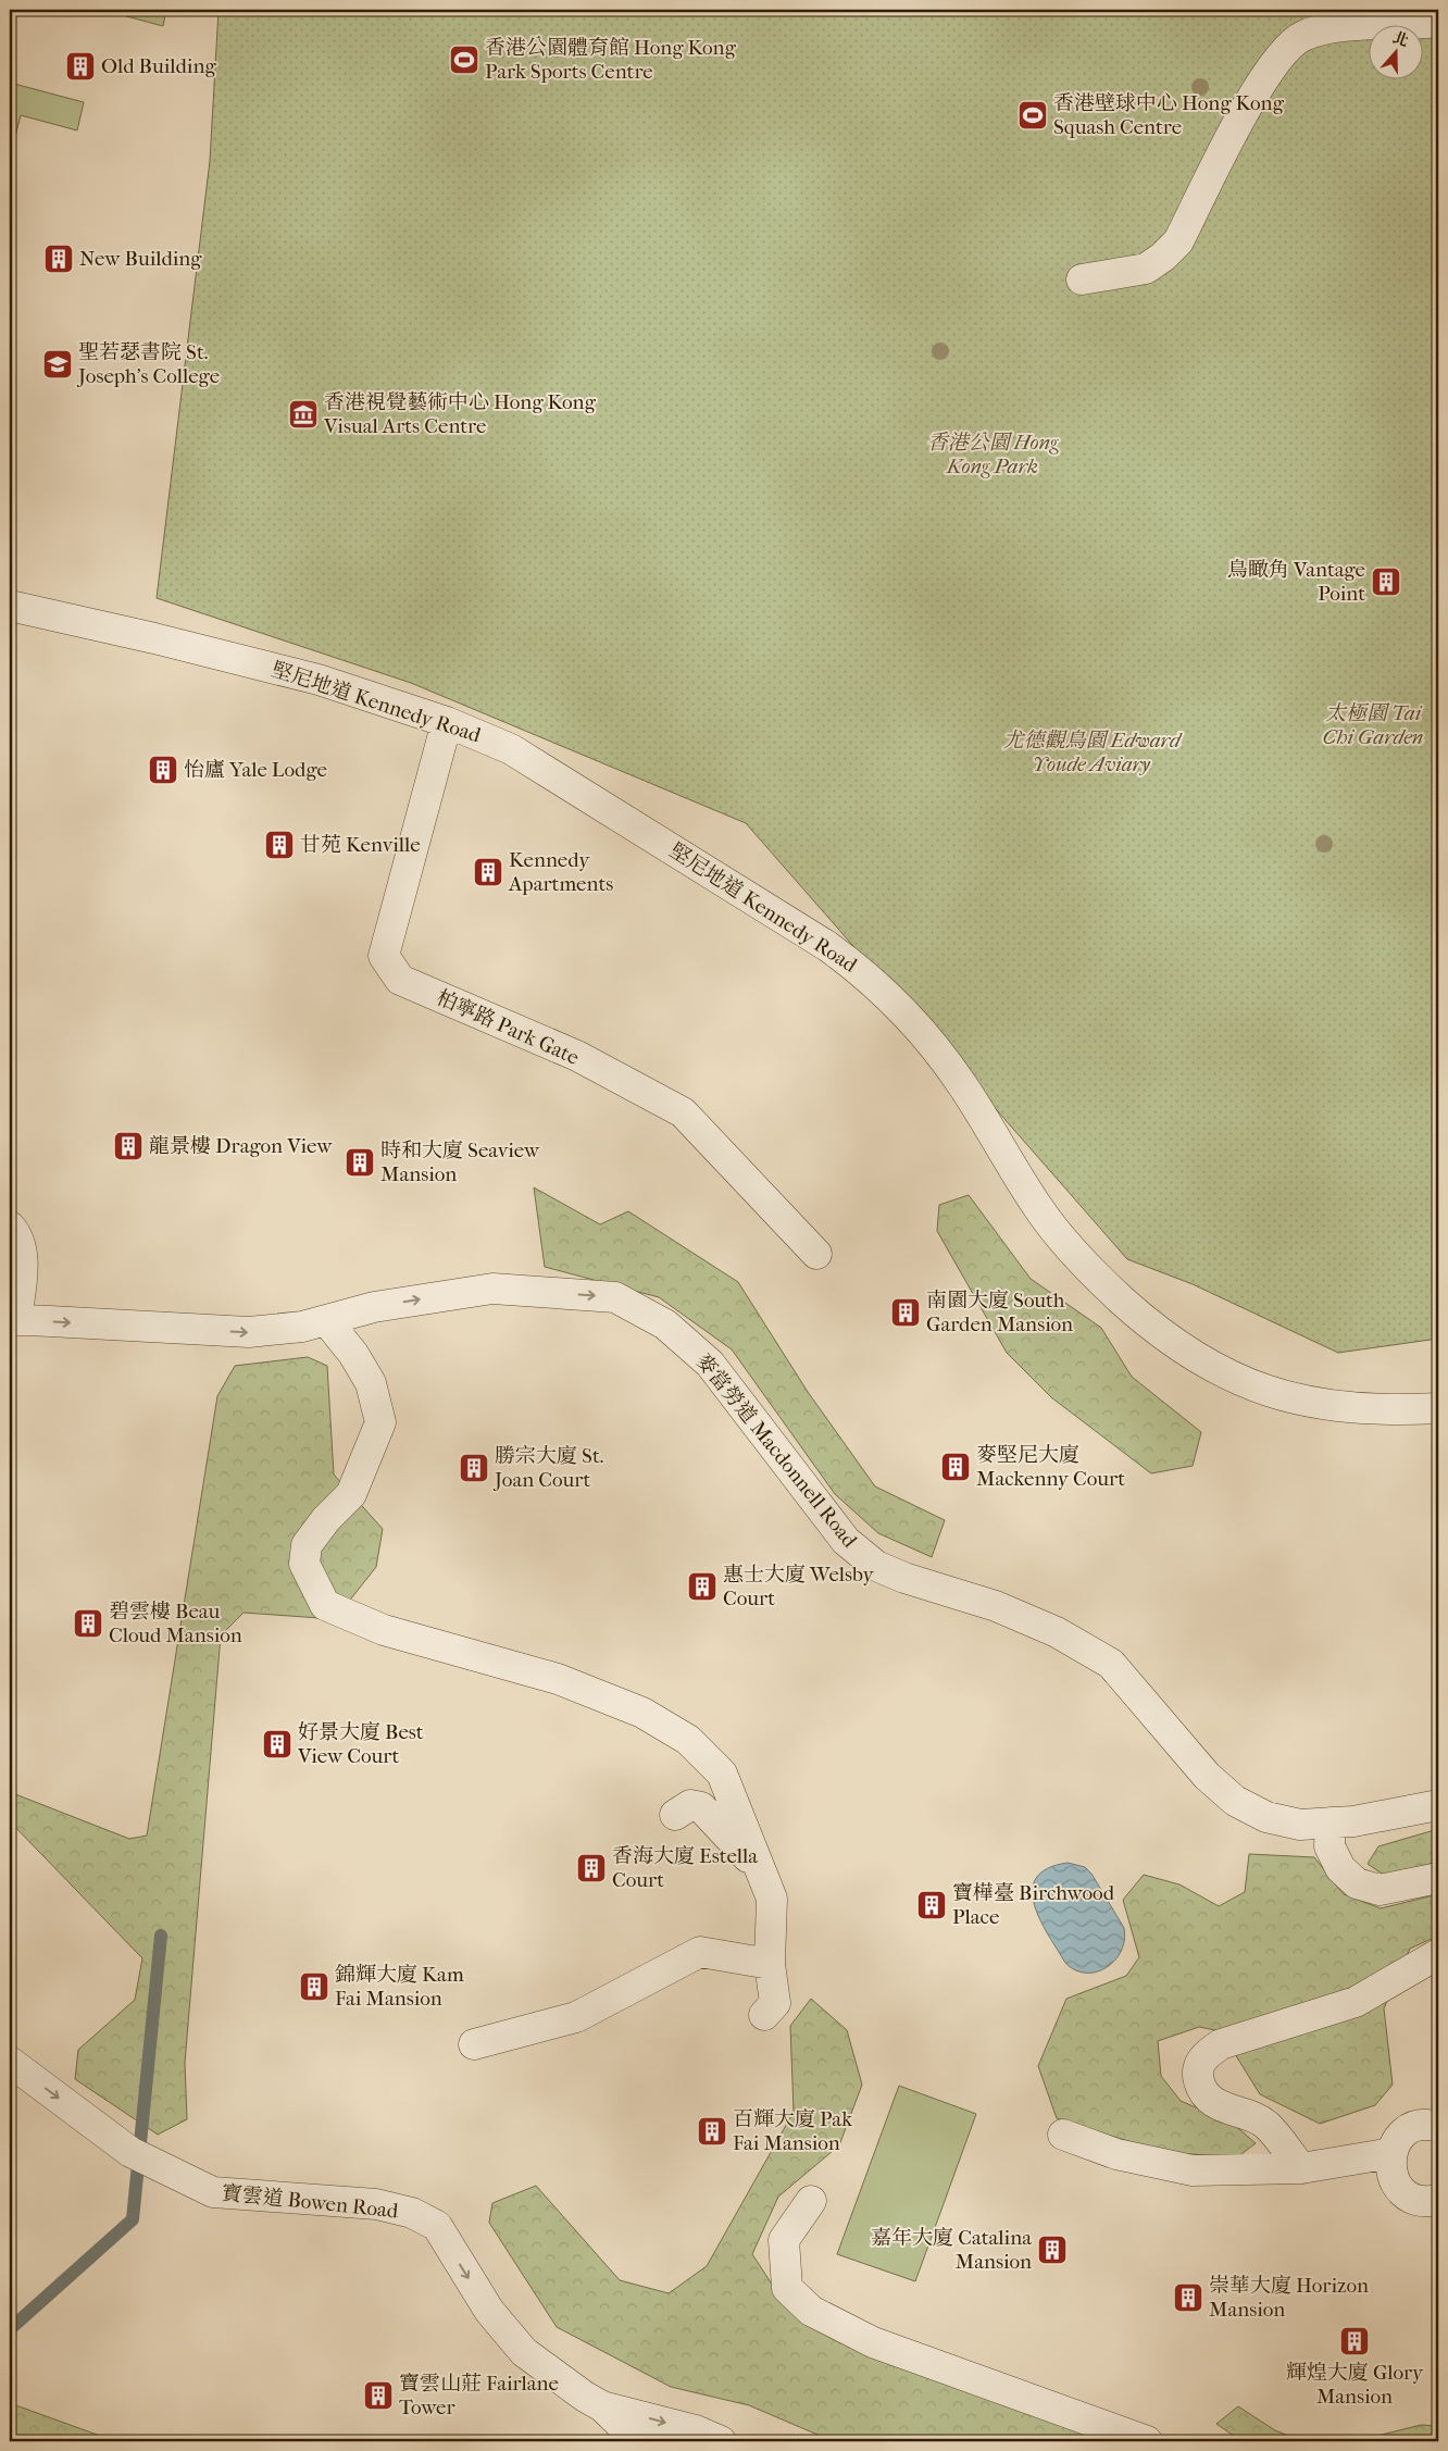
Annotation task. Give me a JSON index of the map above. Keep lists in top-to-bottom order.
{
  "streets": {
    "street": [
      "堅尼地道 Kennedy Road",
      "柏寧路 Park Gate",
      "麥當勞道 Macdonnell Road",
      "寶雲道 Bowen Road"
    ]
  },
  "crossings": [
    ["堅尼地道 Kennedy Road", "柏寧路 Park Gate"]
  ],
  "one_way": ["麥當勞道 Macdonnell Road", "寶雲道 Bowen Road"],
  "parks": ["香港公園 Hong Kong Park", "太極園 Tai Chi Garden", "尤德觀鳥園 Edward Youde Aviary"],
  "places": {
    "sports": ["香港公園體育館 Hong Kong Park Sports Centre", "香港壁球中心 Hong Kong Squash Centre"],
    "building": [
      "Old Building",
      "New Building",
      "鳥瞰角 Vantage Point",
      "怡廬 Yale Lodge",
      "甘苑 Kenville",
      "Kennedy Apartments",
      "龍景樓 Dragon View",
      "時和大廈 Seaview Mansion",
      "南園大廈 South Garden Mansion",
      "麥堅尼大廈 Mackenny Court",
      "勝宗大廈 St. Joan Court",
      "惠士大廈 Welsby Court",
      "碧雲樓 Beau Cloud Mansion",
      "好景大廈 Best View Court",
      "香海大廈 Estella Court",
      "寶樺臺 Birchwood Place",
      "錦輝大廈 Kam Fai Mansion",
      "百輝大廈 Pak Fai Mansion",
      "嘉年大廈 Catalina Mansion",
      "崇華大廈 Horizon Mansion",
      "輝煌大廈 Glory Mansion",
      "寶雲山莊 Fairlane Tower"
    ],
    "school or university": ["聖若瑟書院 St. Joseph's College"],
    "museum": ["香港視覺藝術中心 Hong Kong Visual Arts Centre"]
  },
  "north": "top"
}
